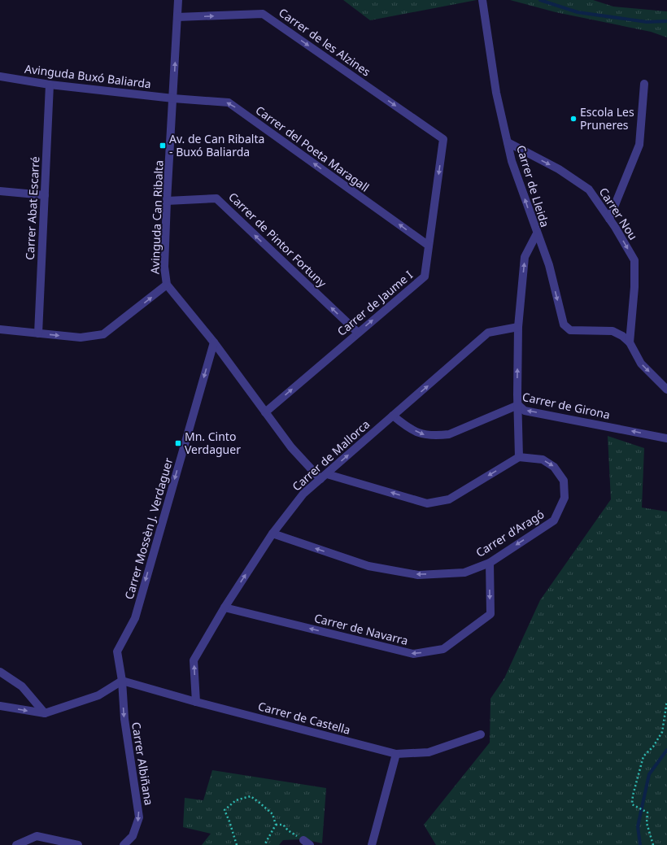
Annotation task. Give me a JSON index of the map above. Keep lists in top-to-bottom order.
{
  "streets": {
    "street": [
      "Carrer de les Alzines",
      "Avinguda Buxó Baliarda",
      "Carrer del Poeta Maragall",
      "Carrer de Lleida",
      "Carrer Abat Escarré",
      "Carrer Nou",
      "Avinguda Can Ribalta",
      "Carrer de Pintor Fortuny",
      "Carrer de Jaume I",
      "Carrer de Girona",
      "Carrer de Mallorca",
      "Carrer Mossèn J. Verdaguer",
      "Carrer d'Aragó",
      "Carrer de Navarra",
      "Carrer de Castella",
      "Carrer Albiñana"
    ]
  },
  "crossings": [
    ["Carrer de les Alzines", "Avinguda Can Ribalta"],
    ["Carrer de les Alzines", "Carrer de Jaume I"],
    ["Avinguda Buxó Baliarda", "Carrer del Poeta Maragall"],
    ["Avinguda Buxó Baliarda", "Carrer Abat Escarré"],
    ["Avinguda Buxó Baliarda", "Avinguda Can Ribalta"],
    ["Carrer del Poeta Maragall", "Avinguda Can Ribalta"],
    ["Carrer del Poeta Maragall", "Carrer de Jaume I"],
    ["Carrer de Lleida", "Carrer Nou"],
    ["Carrer de Lleida", "Carrer de Girona"],
    ["Carrer de Lleida", "Carrer de Mallorca"],
    ["Carrer de Lleida", "Carrer d'Aragó"],
    ["Avinguda Can Ribalta", "Carrer de Pintor Fortuny"],
    ["Avinguda Can Ribalta", "Carrer de Jaume I"],
    ["Avinguda Can Ribalta", "Carrer de Mallorca"],
    ["Avinguda Can Ribalta", "Carrer Mossèn J. Verdaguer"],
    ["Carrer de Pintor Fortuny", "Carrer de Jaume I"],
    ["Carrer de Girona", "Carrer de Mallorca"],
    ["Carrer de Mallorca", "Carrer d'Aragó"],
    ["Carrer de Mallorca", "Carrer de Navarra"],
    ["Carrer de Mallorca", "Carrer de Castella"],
    ["Carrer Mossèn J. Verdaguer", "Carrer de Castella"],
    ["Carrer Mossèn J. Verdaguer", "Carrer Albiñana"],
    ["Carrer d'Aragó", "Carrer de Navarra"],
    ["Carrer de Castella", "Carrer Albiñana"]
  ],
  "one_way": [
    "Carrer de les Alzines",
    "Carrer del Poeta Maragall",
    "Carrer de Lleida",
    "Carrer Nou",
    "Carrer de Pintor Fortuny",
    "Carrer de Mallorca",
    "Carrer Mossèn J. Verdaguer",
    "Carrer de Navarra",
    "Carrer Albiñana"
  ],
  "places": {
    "other": ["Escola Les Pruneres"],
    "transit": ["Av. de Can Ribalta - Buxó Baliarda", "Mn. Cinto Verdaguer"]
  }
}
